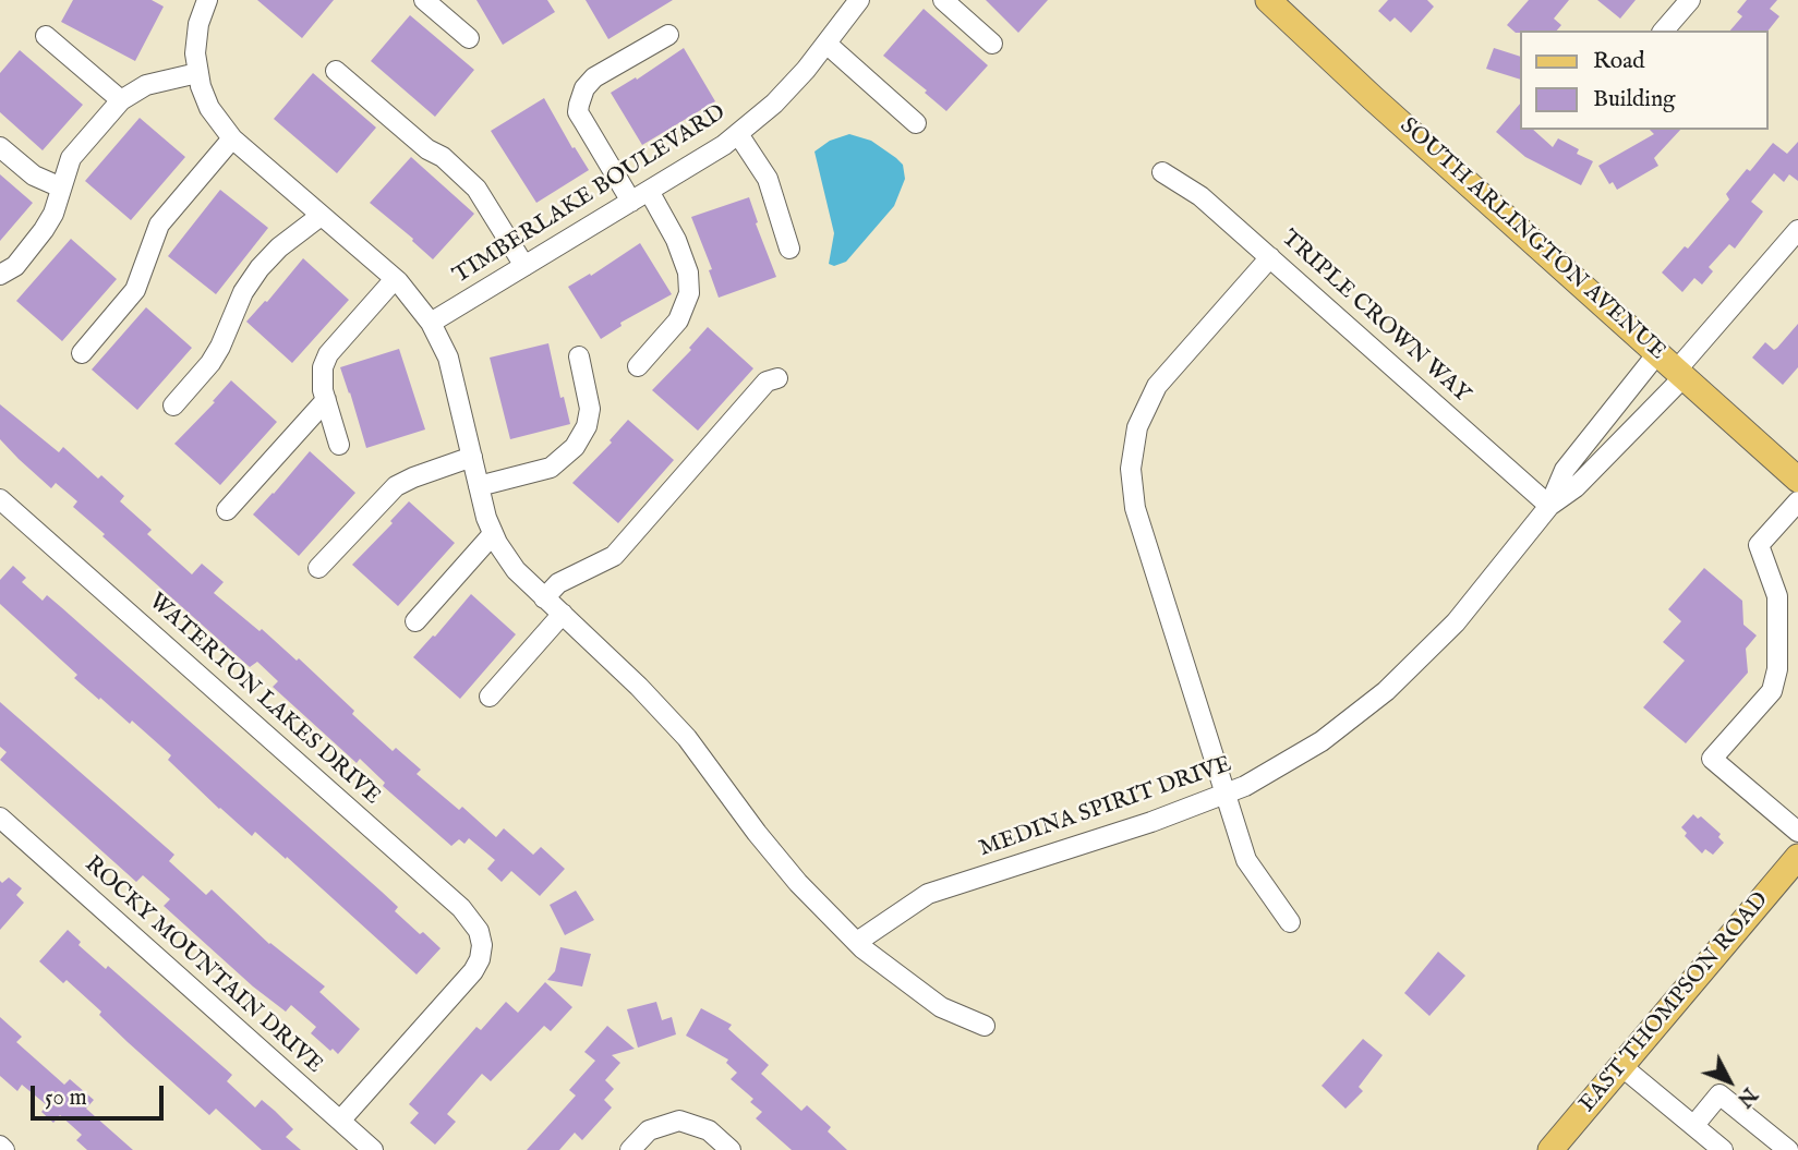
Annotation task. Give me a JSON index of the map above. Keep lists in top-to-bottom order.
{
  "streets": {
    "main road": ["SOUTH ARLINGTON AVENUE", "EAST THOMPSON ROAD"],
    "street": [
      "TIMBERLAKE BOULEVARD",
      "TRIPLE CROWN WAY",
      "WATERTON LAKES DRIVE",
      "MEDINA SPIRIT DRIVE",
      "ROCKY MOUNTAIN DRIVE"
    ]
  },
  "crossings": [
    ["SOUTH ARLINGTON AVENUE", "MEDINA SPIRIT DRIVE"],
    ["TRIPLE CROWN WAY", "MEDINA SPIRIT DRIVE"],
    ["WATERTON LAKES DRIVE", "ROCKY MOUNTAIN DRIVE"]
  ],
  "legend": ["Road", "Building"],
  "scale_bar": "50 m",
  "north": "bottom right"
}
